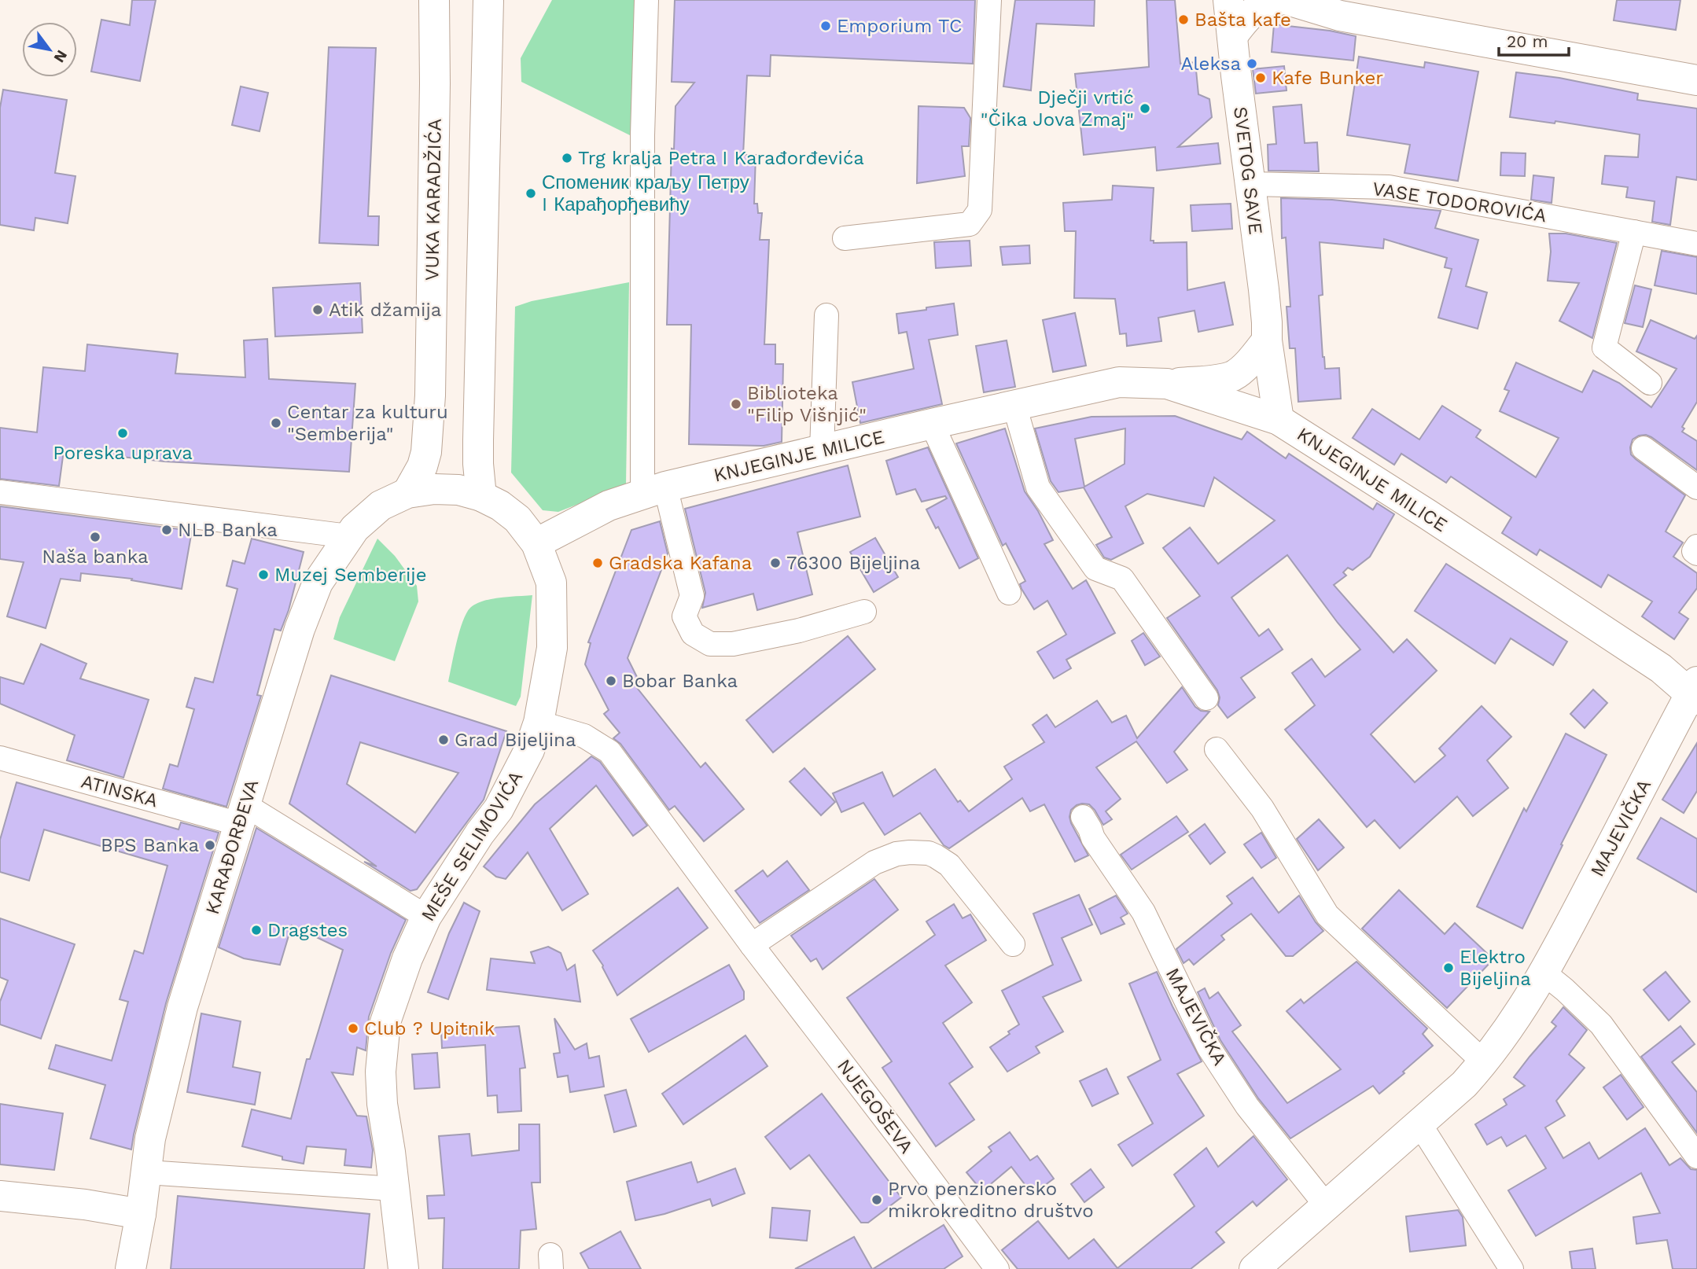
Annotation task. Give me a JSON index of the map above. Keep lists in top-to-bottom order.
{
  "streets": {
    "main road": [
      "SVETOG SAVE",
      "VUKA KARADŽIĆA",
      "KNJEGINJE MILICE",
      "MAJEVIČKA",
      "MEŠE SELIMOVIĆA",
      "KARAĐORĐEVA"
    ],
    "street": ["VASE TODOROVIĆA", "ATINSKA", "NJEGOŠEVA"]
  },
  "crossings": [
    ["SVETOG SAVE", "VASE TODOROVIĆA"],
    ["SVETOG SAVE", "KNJEGINJE MILICE"],
    ["VUKA KARADŽIĆA", "MEŠE SELIMOVIĆA"],
    ["VUKA KARADŽIĆA", "KARAĐORĐEVA"],
    ["KNJEGINJE MILICE", "MAJEVIČKA"],
    ["KNJEGINJE MILICE", "MEŠE SELIMOVIĆA"],
    ["ATINSKA", "MEŠE SELIMOVIĆA"],
    ["ATINSKA", "KARAĐORĐEVA"],
    ["MEŠE SELIMOVIĆA", "KARAĐORĐEVA"],
    ["MEŠE SELIMOVIĆA", "NJEGOŠEVA"]
  ],
  "places": [
    "Bašta kafe",
    "Emporium TC",
    "Aleksa",
    "Kafe Bunker",
    "Dječji vrtić \"Čika Jova Zmaj\"",
    "Trg kralja Petra I Karađorđevića",
    "Споменик краљу Петру I Карађорђевићу",
    "Atik džamija",
    "Biblioteka \"Filip Višnjić\"",
    "Centar za kulturu \"Semberija\"",
    "Poreska uprava",
    "NLB Banka",
    "Naša banka",
    "Gradska Kafana",
    "76300 Bijeljina",
    "Muzej Semberije",
    "Bobar Banka",
    "Grad Bijeljina",
    "BPS Banka",
    "Dragstes",
    "Elektro Bijeljina",
    "Club ? Upitnik",
    "Prvo penzionersko mikrokreditno društvo"
  ],
  "scale_bar": "20 m",
  "north": "bottom right"
}
